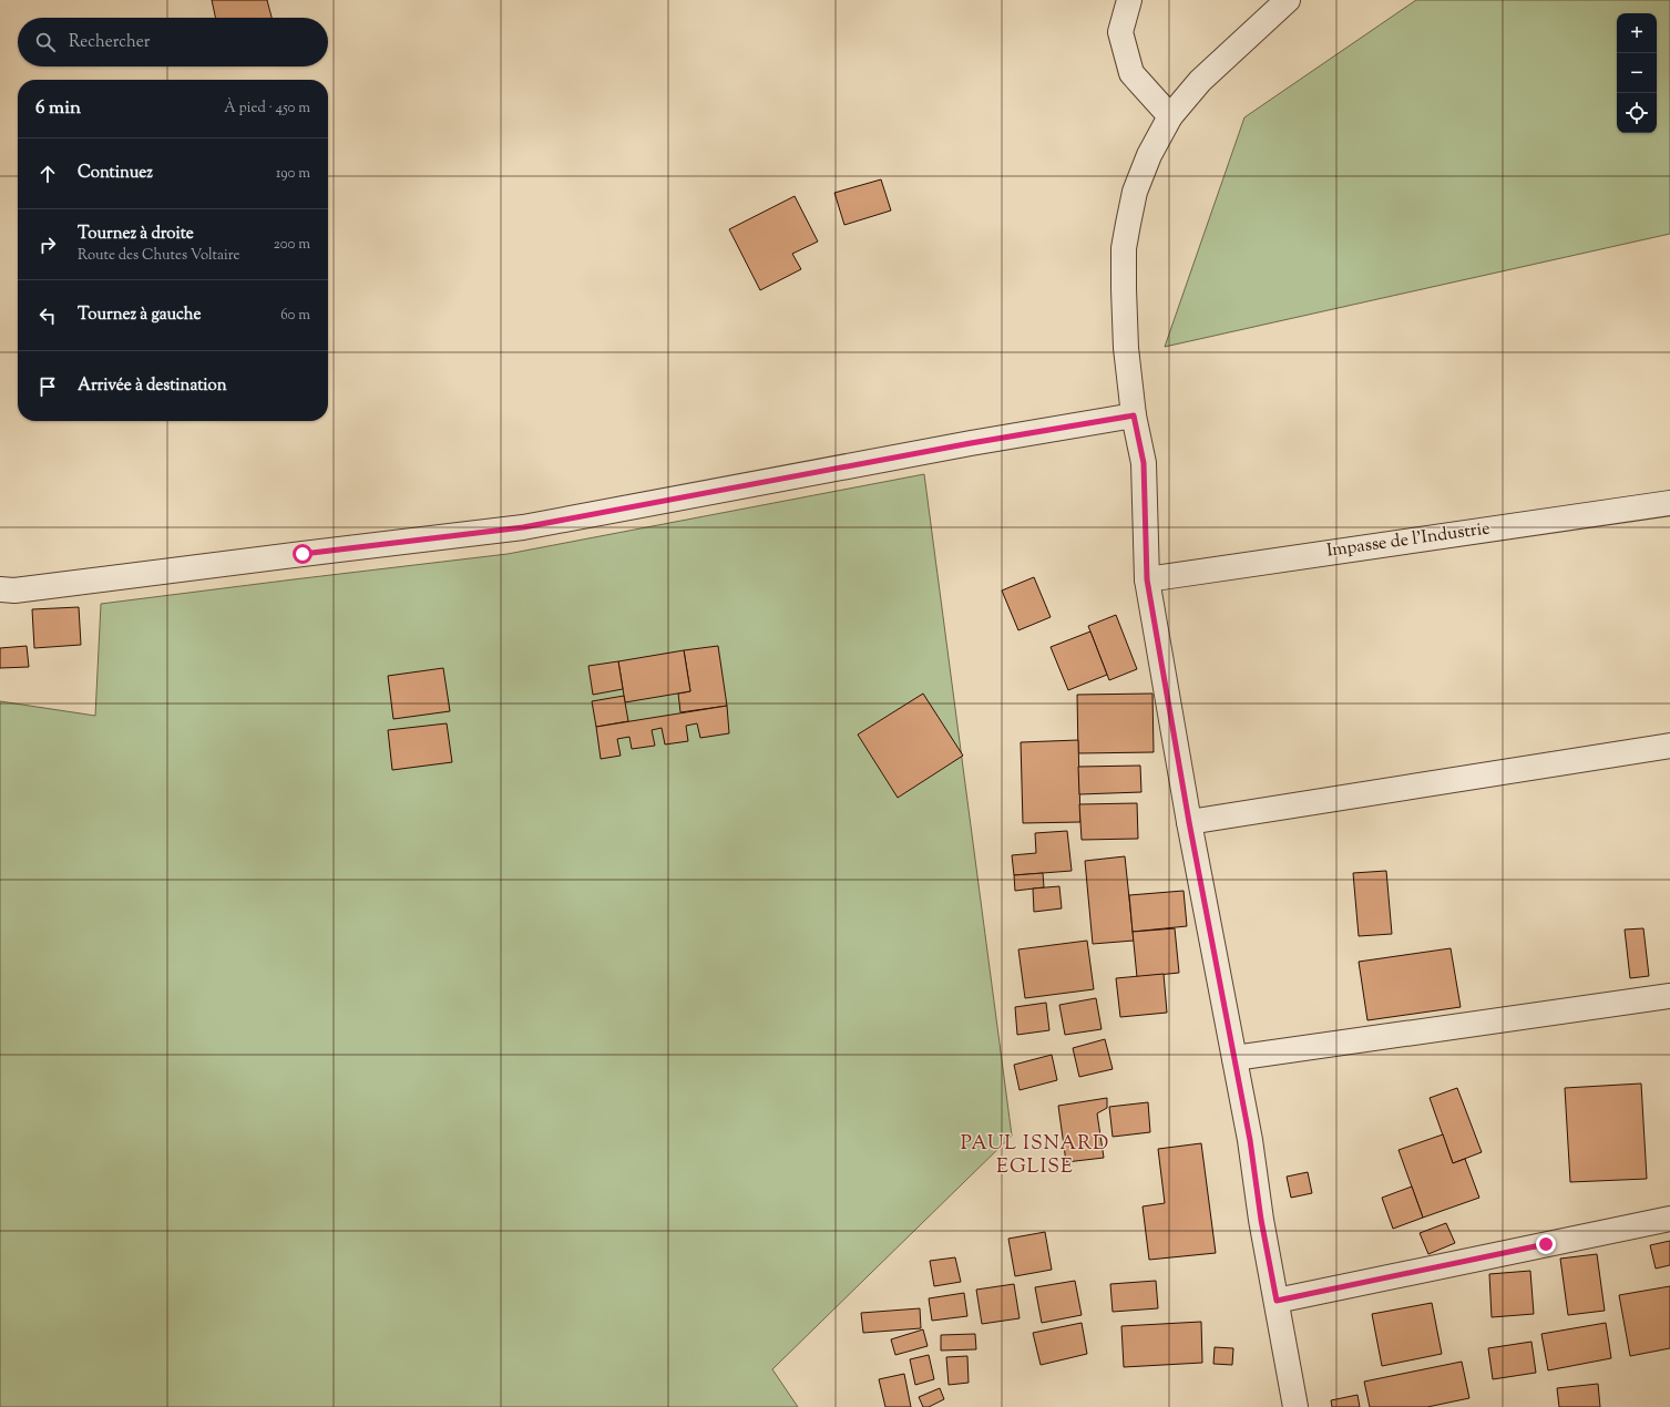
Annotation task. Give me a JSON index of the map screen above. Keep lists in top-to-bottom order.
{
  "streets": {
    "street": ["Impasse de l'Industrie"]
  },
  "districts": ["PAUL ISNARD EGLISE"],
  "page": {
    "map_buttons": ["+", "−"],
    "search": "Rechercher",
    "heading": ["6 min", "À pied · 450 m"],
    "list": [
      ["Continuez", "190 m"],
      ["Tournez à droite", "Route des Chutes Voltaire", "200 m"],
      ["Tournez à gauche", "60 m"],
      "Arrivée à destination"
    ]
  }
}
